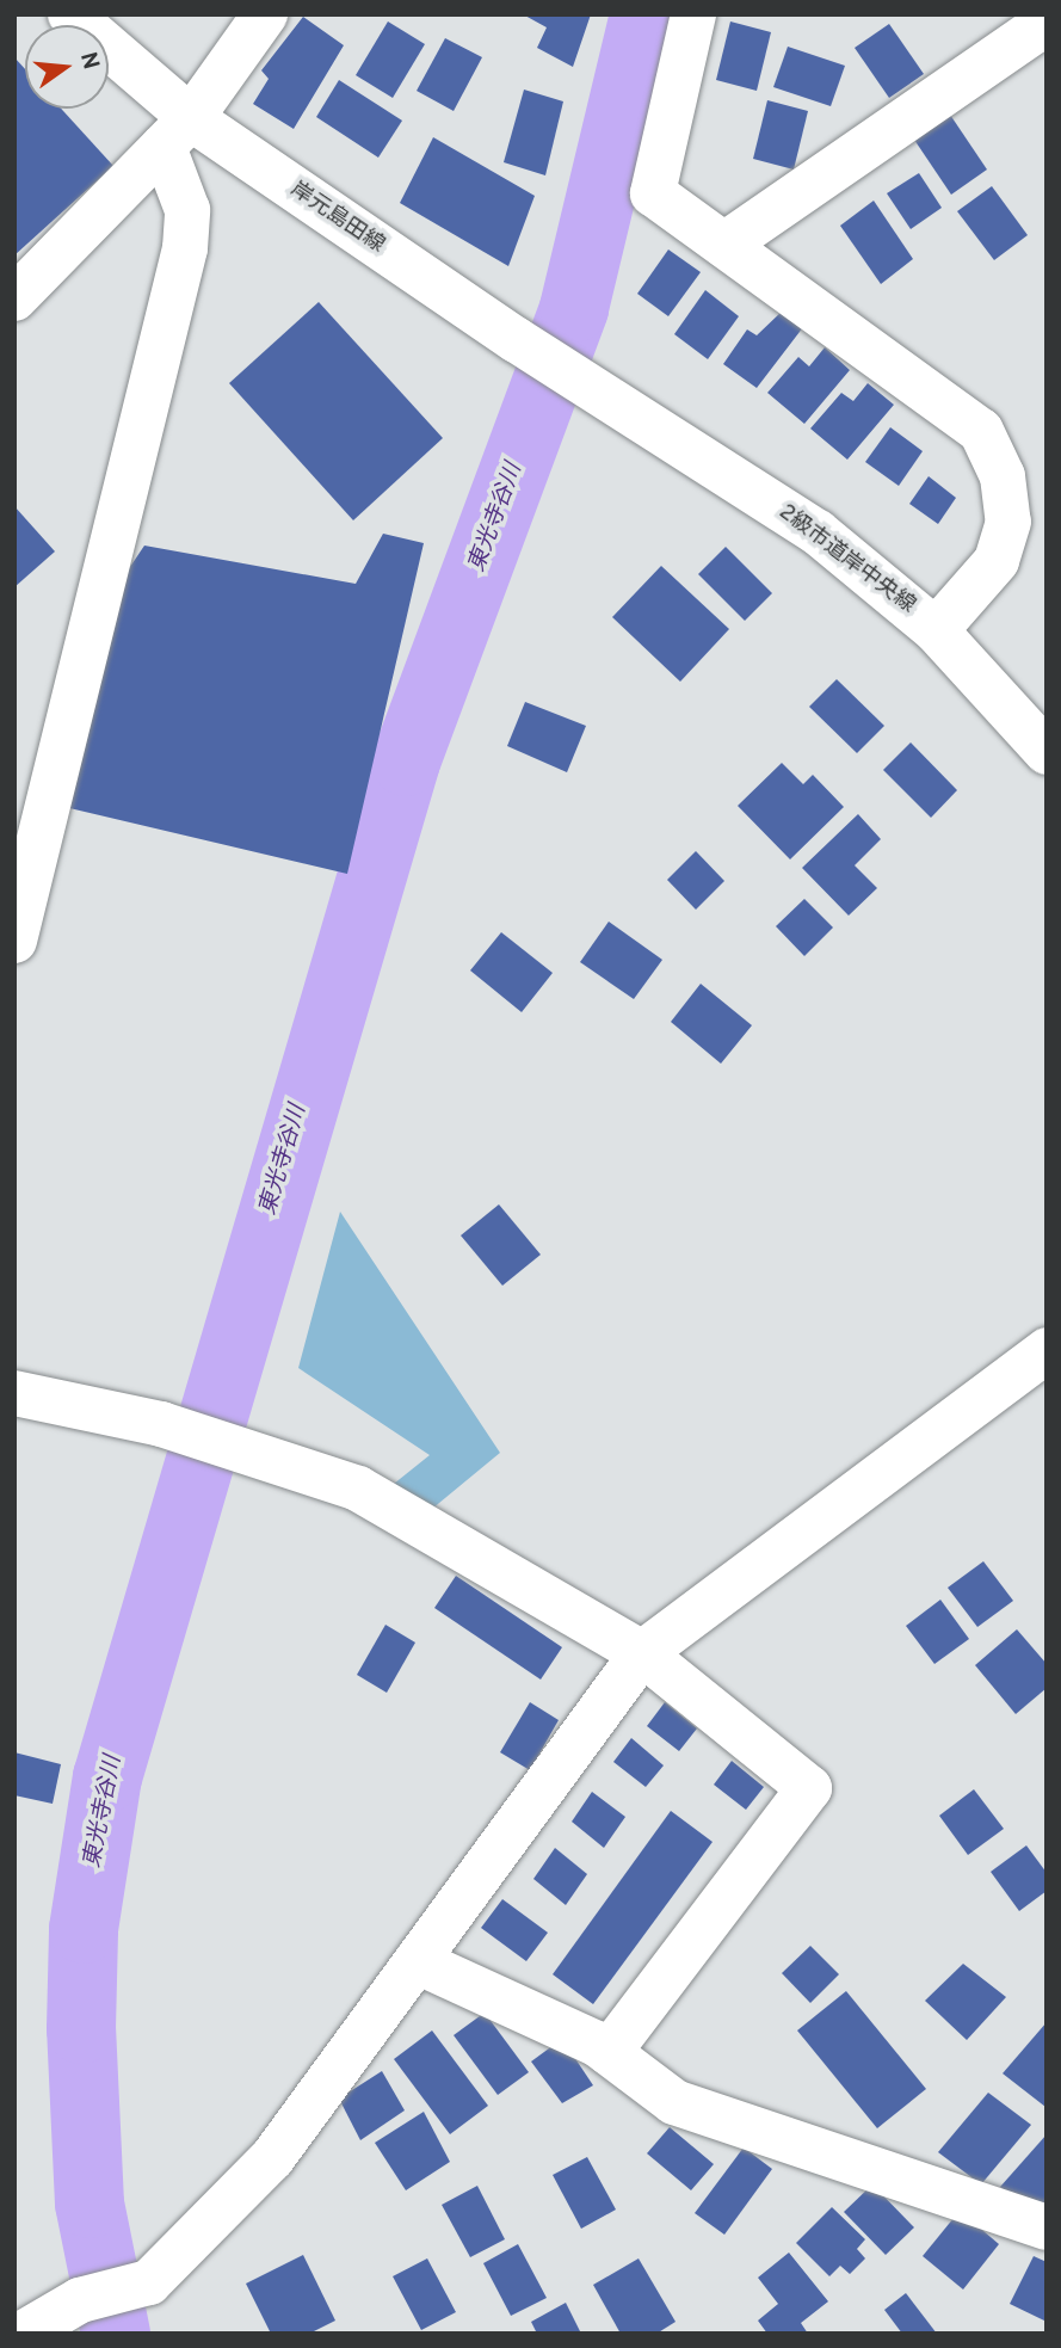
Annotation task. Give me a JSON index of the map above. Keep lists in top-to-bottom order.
{
  "streets": {
    "street": ["岸元島田線", "2級市道岸中央線"]
  },
  "crossings": [
    ["岸元島田線", "2級市道岸中央線"]
  ],
  "water": ["東光寺谷川"],
  "north": "right"
}
